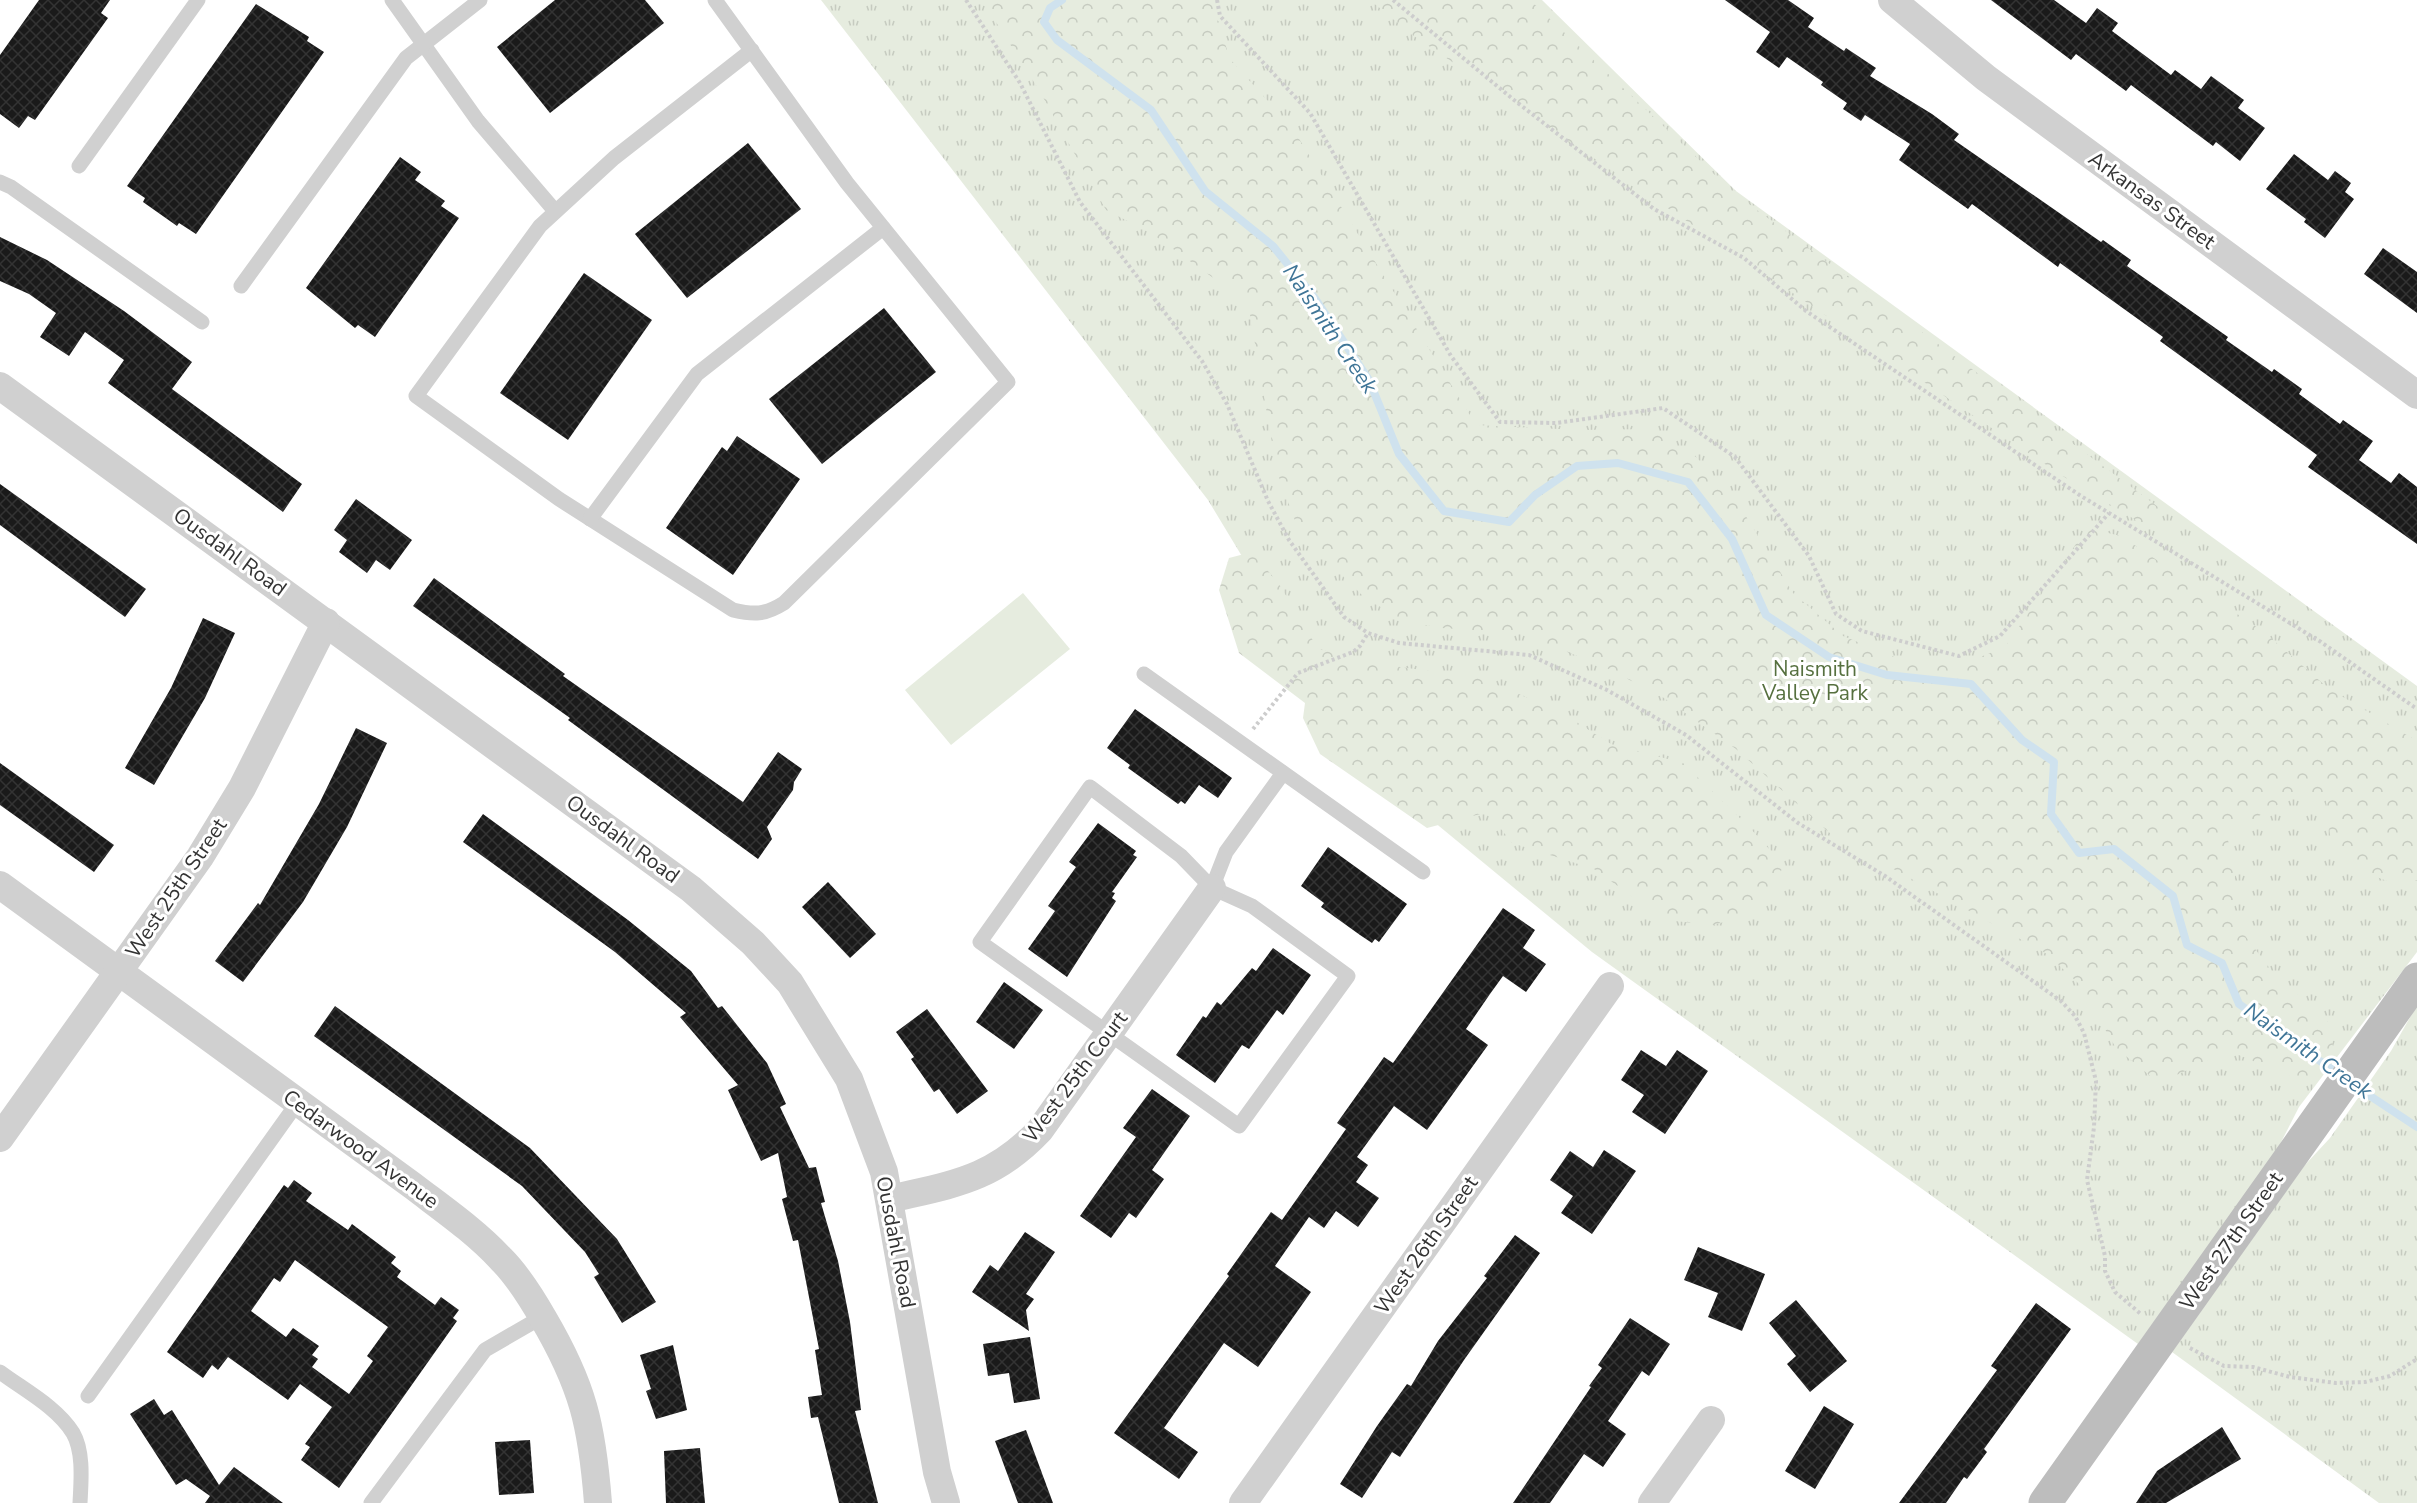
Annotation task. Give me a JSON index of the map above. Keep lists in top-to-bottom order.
{
  "streets": {
    "street": [
      "Arkansas Street",
      "Ousdahl Road",
      "West 25th Street",
      "West 25th Court",
      "Cedarwood Avenue",
      "West 27th Street",
      "West 26th Street"
    ]
  },
  "crossings": [
    ["Ousdahl Road", "West 25th Street"],
    ["Ousdahl Road", "West 25th Court"],
    ["West 25th Street", "Cedarwood Avenue"]
  ],
  "water": ["Naismith Creek"],
  "parks": ["Naismith Valley Park"]
}
